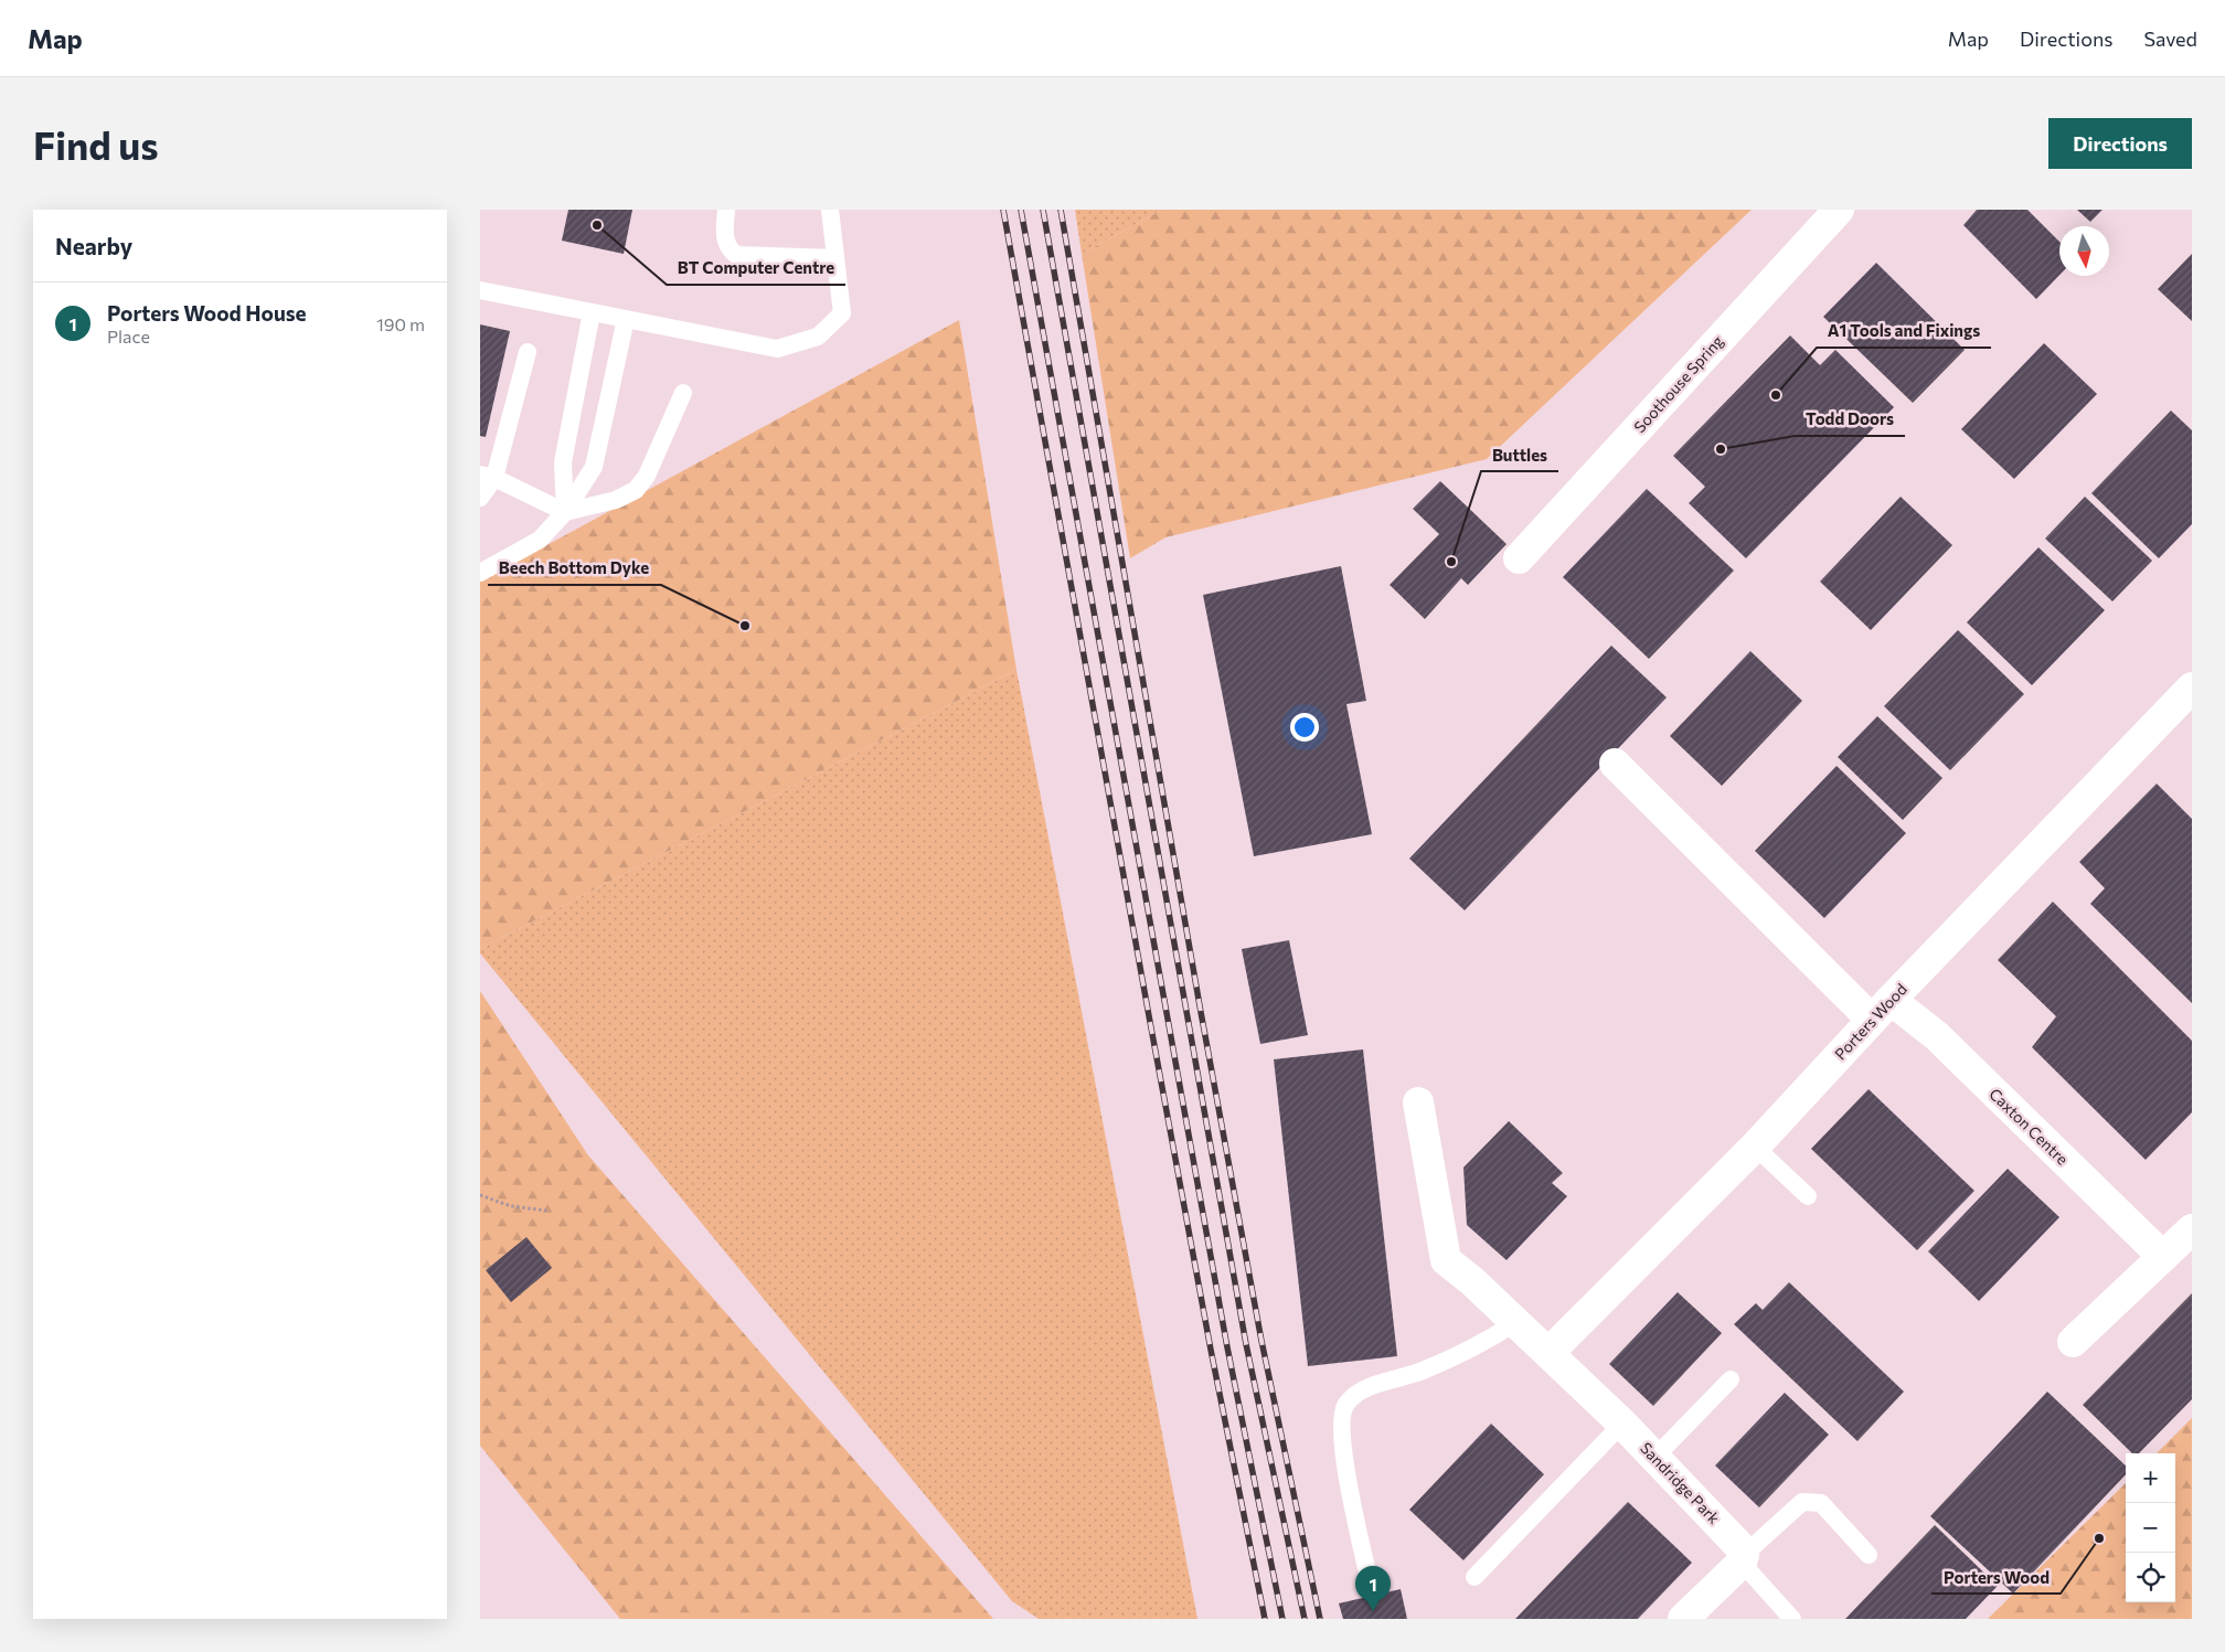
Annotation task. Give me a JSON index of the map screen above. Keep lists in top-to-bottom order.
{
  "streets": {
    "street": [
      "Soothouse Spring",
      "Porters Wood",
      "Caxton Centre",
      "Sandridge Park"
    ]
  },
  "crossings": [
    ["Porters Wood", "Caxton Centre"],
    ["Porters Wood", "Sandridge Park"]
  ],
  "places": [
    "BT Computer Centre",
    "A1 Tools and Fixings",
    "Todd Doors",
    "Buttles",
    "Beech Bottom Dyke",
    "Porters Wood"
  ],
  "north": "bottom",
  "page": {
    "header": "Map",
    "nav": ["Map", "Directions", "Saved"],
    "buttons": "Directions",
    "title": "Find us",
    "heading": "Nearby",
    "list": [
      {
        "mark": "1",
        "name": "Porters Wood House",
        "note": "Place",
        "value": "190 m"
      }
    ],
    "map_buttons": ["+", "−"],
    "pins": "1"
  }
}
